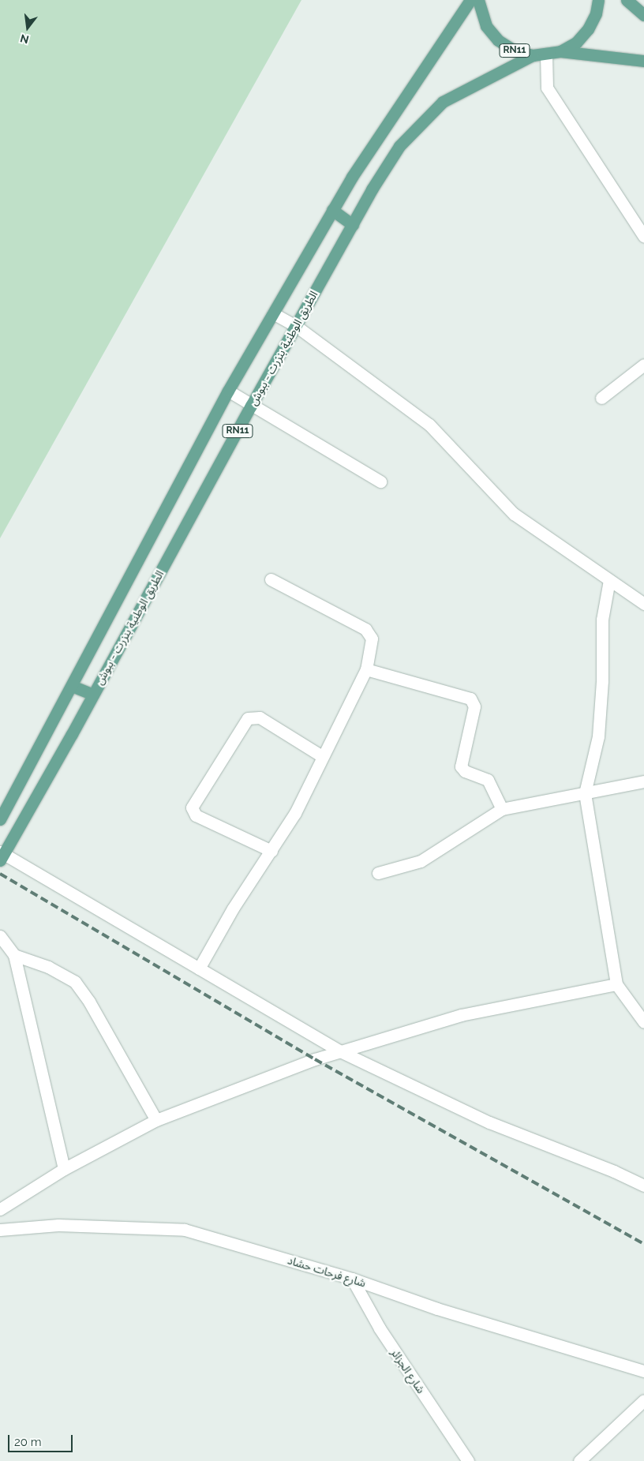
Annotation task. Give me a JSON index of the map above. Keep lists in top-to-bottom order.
{
  "streets": {
    "main road": ["RN11", "الطريق الوطنية بنزرت - ببوش"],
    "street": ["شارع فرحات حشاد", "شارع الجزائر"]
  },
  "crossings": [
    ["RN11", "الطريق الوطنية بنزرت - ببوش"],
    ["شارع فرحات حشاد", "شارع الجزائر"]
  ],
  "scale_bar": "20 m",
  "north": "bottom"
}
